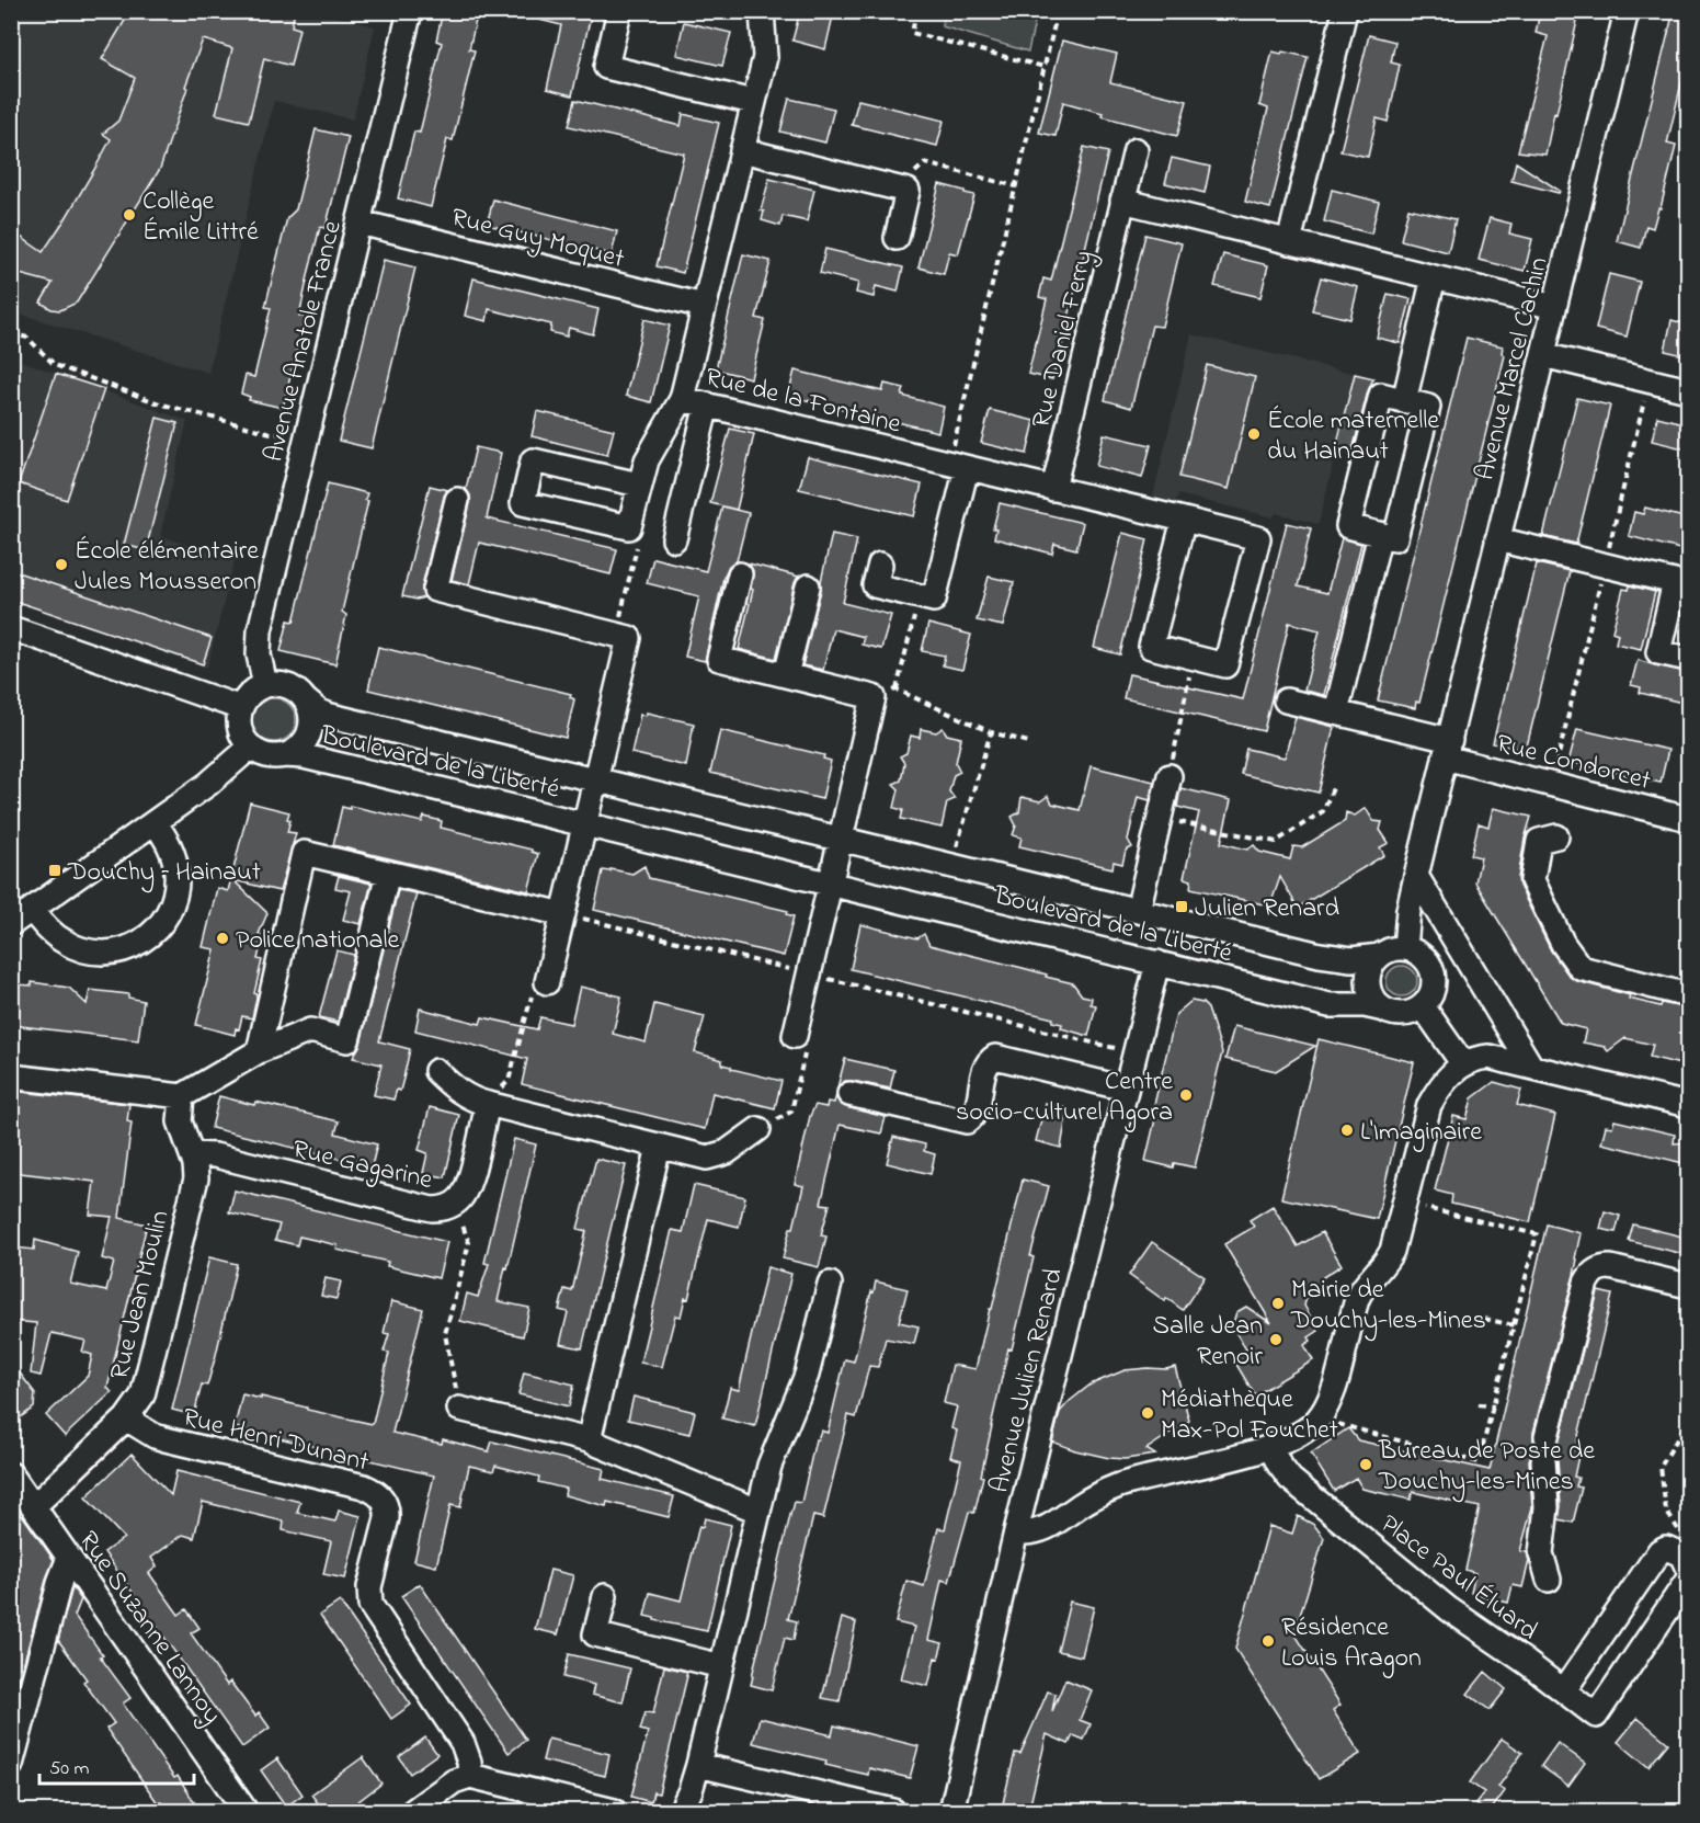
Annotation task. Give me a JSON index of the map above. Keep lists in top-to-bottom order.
{
  "streets": {
    "street": [
      "Rue Guy Moquet",
      "Rue Daniel Ferry",
      "Avenue Anatole France",
      "Avenue Marcel Cachin",
      "Rue de la Fontaine",
      "Boulevard de la Liberté",
      "Rue Condorcet",
      "Rue Gagarine",
      "Rue Jean Moulin",
      "Avenue Julien Renard",
      "Rue Henri Dunant",
      "Place Paul Éluard",
      "Rue Suzanne Lannoy"
    ]
  },
  "crossings": [
    ["Rue Guy Moquet", "Avenue Anatole France"],
    ["Rue Daniel Ferry", "Rue de la Fontaine"],
    ["Avenue Anatole France", "Boulevard de la Liberté"],
    ["Avenue Marcel Cachin", "Boulevard de la Liberté"],
    ["Avenue Marcel Cachin", "Rue Condorcet"],
    ["Boulevard de la Liberté", "Avenue Julien Renard"],
    ["Rue Gagarine", "Rue Jean Moulin"],
    ["Rue Jean Moulin", "Rue Henri Dunant"],
    ["Rue Jean Moulin", "Rue Suzanne Lannoy"]
  ],
  "places": {
    "other": [
      "Collège Émile Littré",
      "École maternelle du Hainaut",
      "École élémentaire Jules Mousseron",
      "Police nationale",
      "Centre socio-culturel Agora",
      "L'Imaginaire",
      "Mairie de Douchy-les-Mines",
      "Salle Jean Renoir",
      "Médiathèque Max-Pol Fouchet",
      "Bureau de Poste de Douchy-les-Mines",
      "Résidence Louis Aragon"
    ],
    "transit": ["Douchy – Hainaut", "Julien Renard"]
  },
  "scale_bar": "50 m"
}
